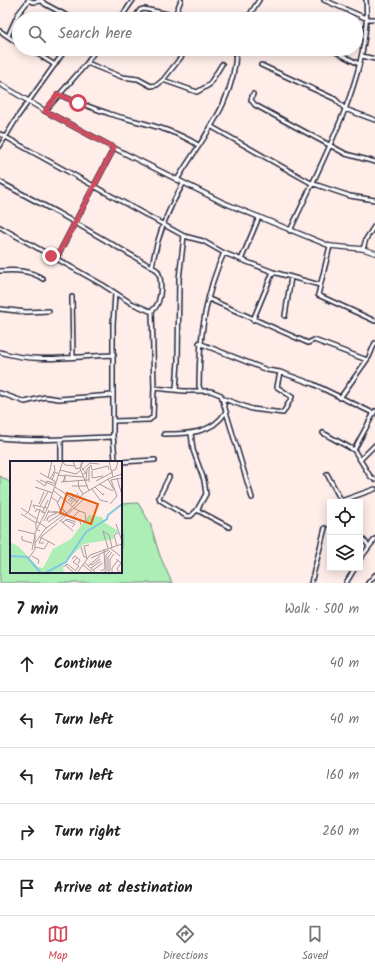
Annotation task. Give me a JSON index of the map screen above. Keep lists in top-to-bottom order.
{
  "page": {
    "search": "Search here",
    "heading": ["7 min", "Walk · 500 m"],
    "list": [
      ["Continue", "40 m"],
      ["Turn left", "40 m"],
      ["Turn left", "160 m"],
      ["Turn right", "260 m"],
      "Arrive at destination"
    ],
    "nav": ["Map", "Directions", "Saved"]
  }
}
